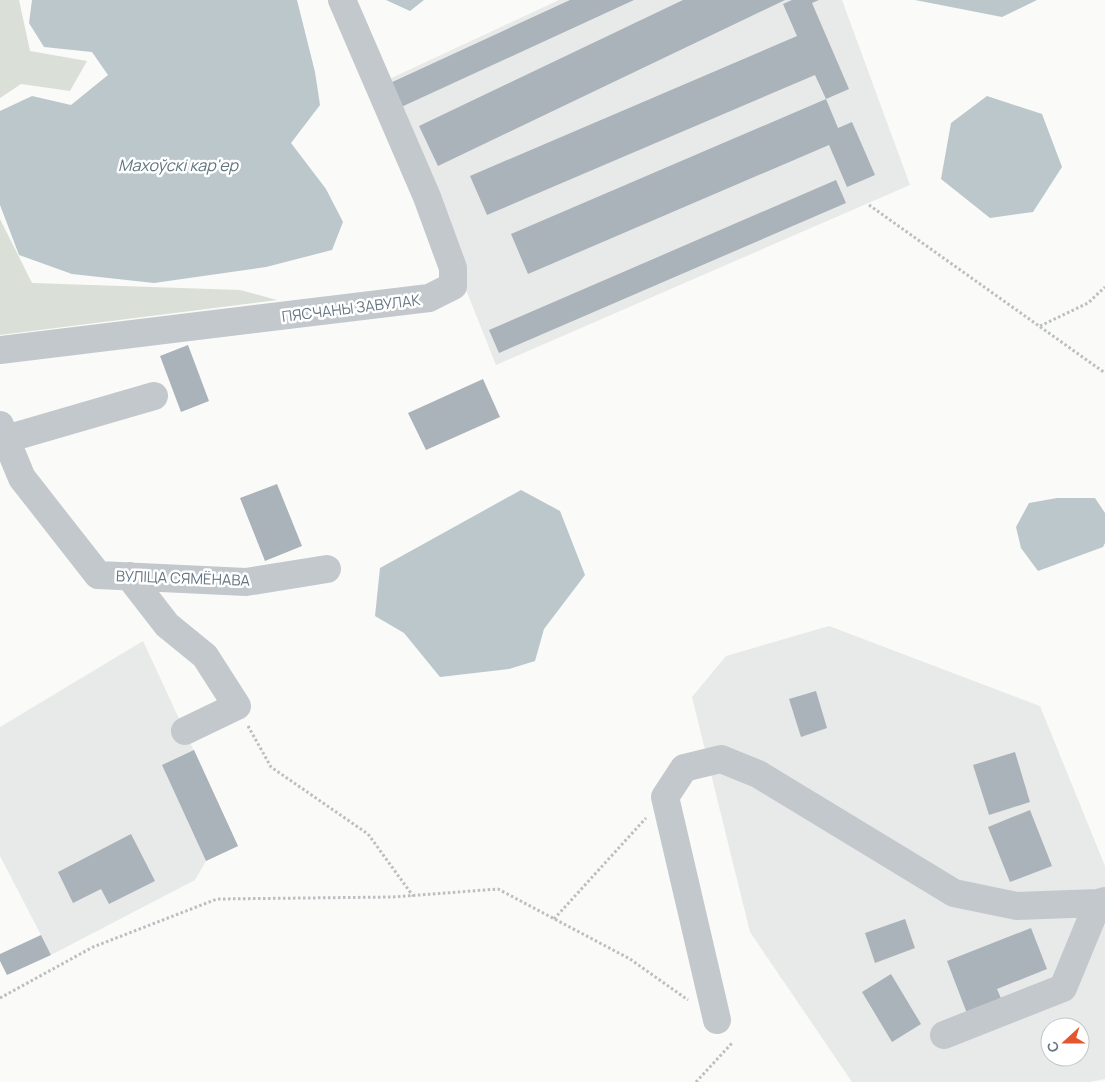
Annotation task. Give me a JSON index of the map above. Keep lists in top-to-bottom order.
{
  "streets": {
    "street": ["ПЯСЧАНЫ ЗАВУЛАК", "ВУЛІЦА СЯМЁНАВА"]
  },
  "water": ["Махоўскі кар'ер"],
  "north": "left"
}
